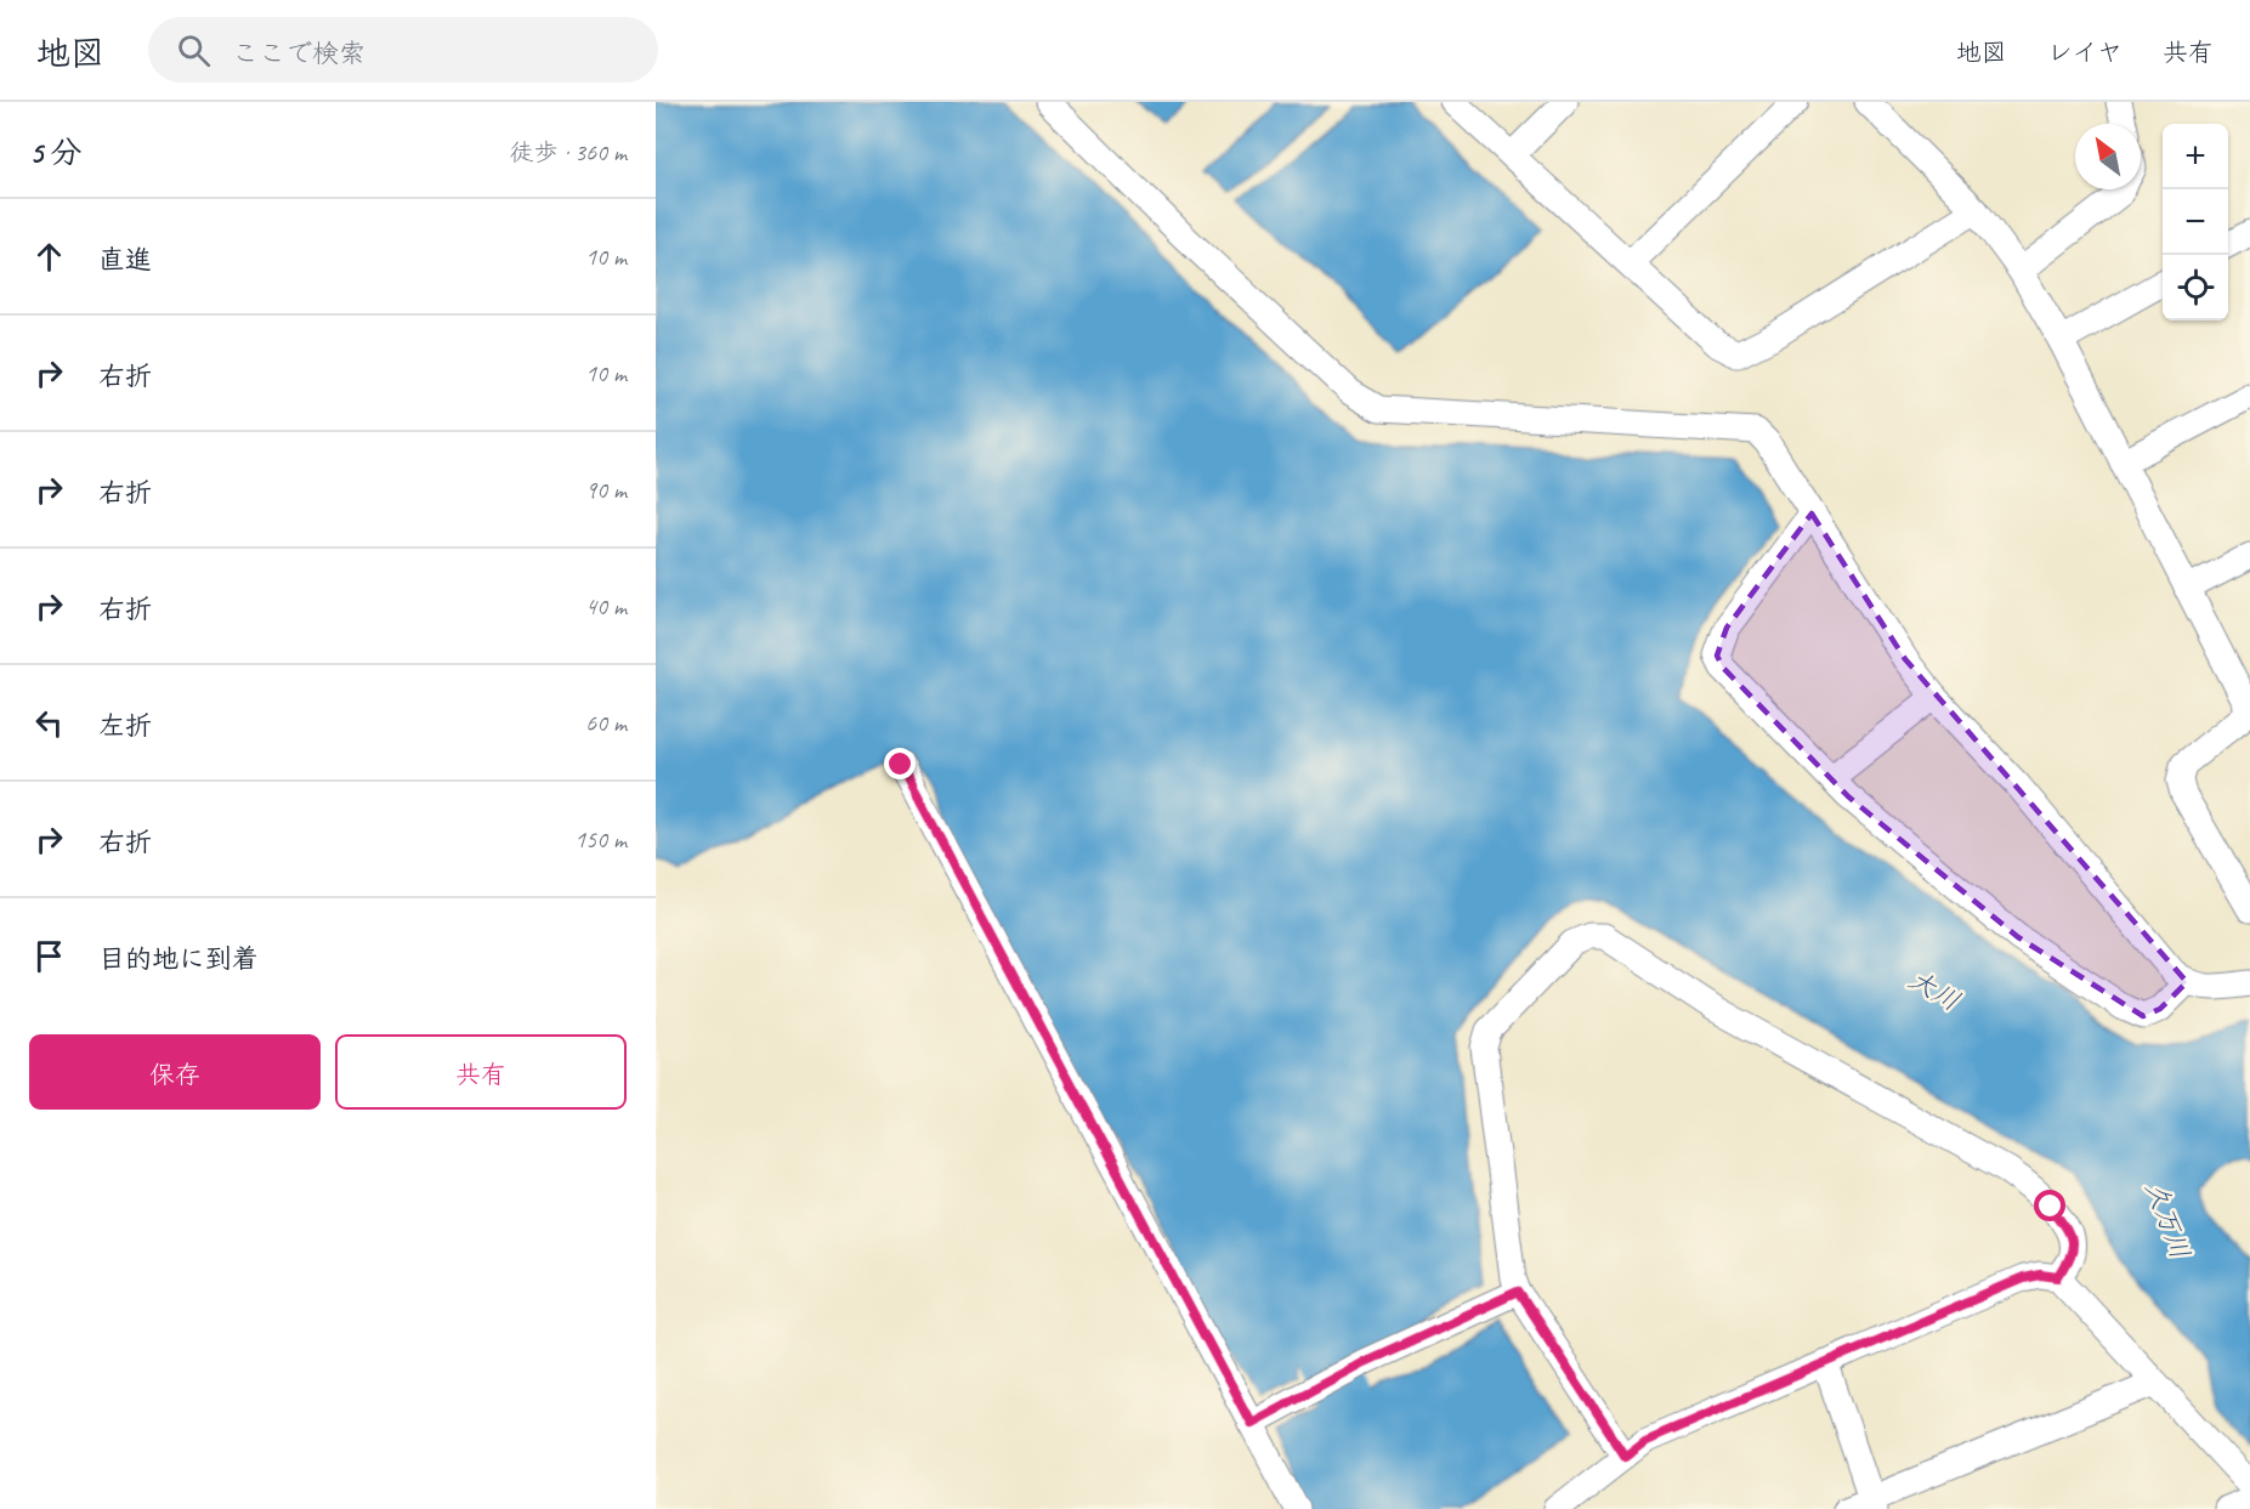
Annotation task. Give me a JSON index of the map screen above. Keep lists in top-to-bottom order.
{
  "water": ["大川", "久万川"],
  "north": "top left",
  "page": {
    "header": "地図",
    "search": "ここで検索",
    "nav": ["地図", "レイヤ", "共有"],
    "heading": ["5 分", "徒歩 · 360 m"],
    "map_buttons": ["+", "−"],
    "list": [
      ["直進", "10 m"],
      ["右折", "10 m"],
      ["右折", "90 m"],
      ["右折", "40 m"],
      ["左折", "60 m"],
      ["右折", "150 m"],
      "目的地に到着"
    ],
    "buttons": ["保存", "共有"]
  }
}
